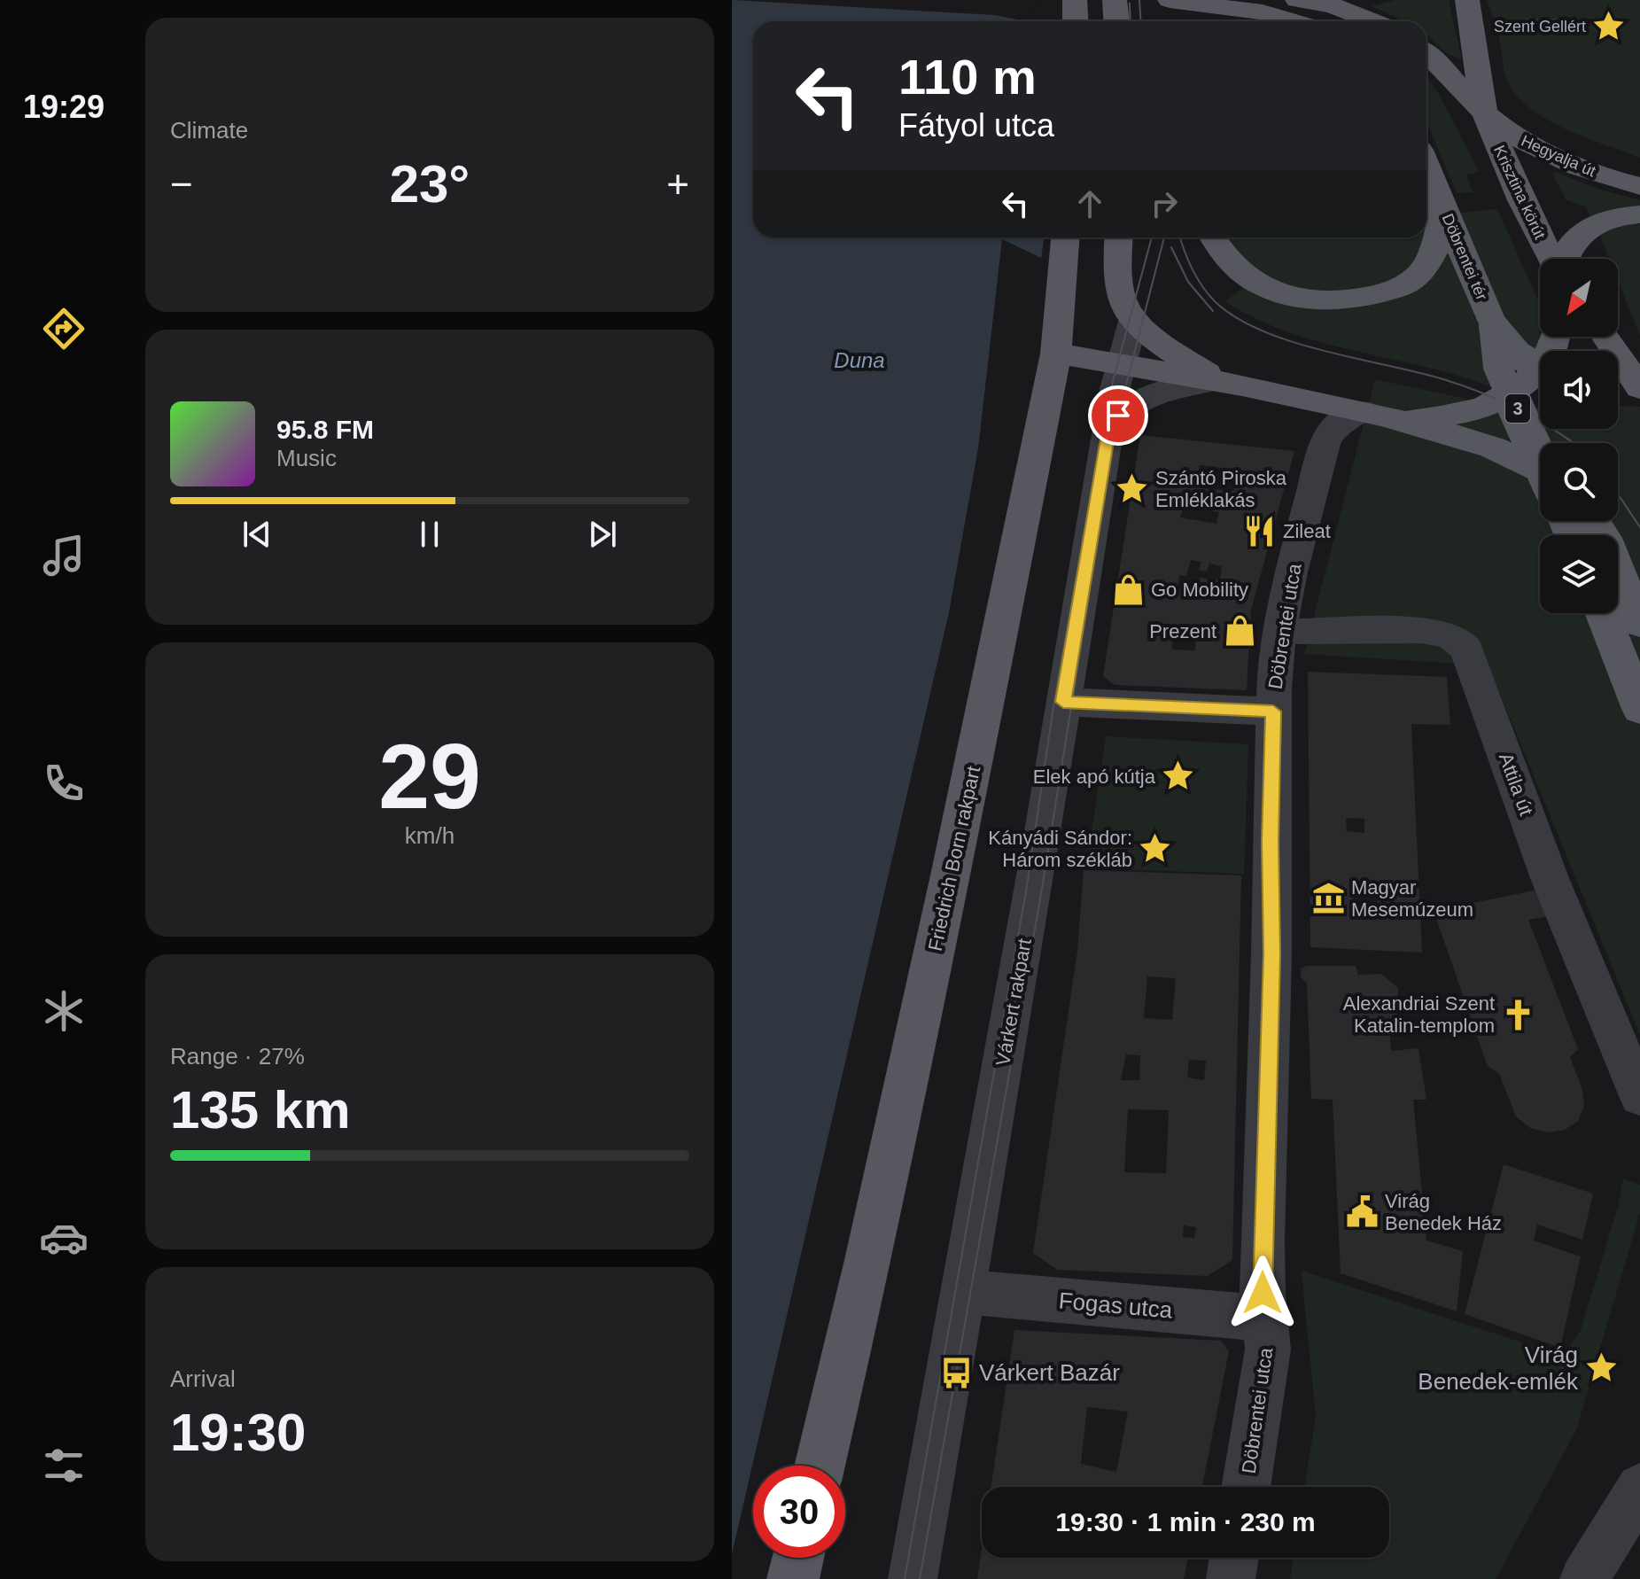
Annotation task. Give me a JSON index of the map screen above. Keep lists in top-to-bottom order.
{
  "streets": {
    "main road": [
      "Hegyalja út",
      "Krisztina körút",
      "Döbrentei tér",
      "3",
      "Friedrich Born rakpart"
    ],
    "street": [
      "Döbrentei utca",
      "Attila út",
      "Várkert rakpart",
      "Fogas utca"
    ]
  },
  "crossings": [
    ["Hegyalja út", "Krisztina körút"],
    ["Döbrentei tér", "3"],
    ["Döbrentei utca", "Attila út"],
    ["Döbrentei utca", "Fogas utca"],
    ["Várkert rakpart", "Fogas utca"]
  ],
  "water": ["Duna"],
  "places": {
    "place": [
      "Szent Gellért",
      "Szántó Piroska Emléklakás",
      "Elek apó kútja",
      "Kányádi Sándor: Három székláb",
      "Virág Benedek-emlék"
    ],
    "restaurant": ["Zileat"],
    "shop": ["Go Mobility", "Prezent"],
    "museum": ["Magyar Mesemúzeum"],
    "church": ["Alexandriai Szent Katalin-templom"],
    "public building": ["Virág Benedek Ház"],
    "bus stop": ["Várkert Bazár"]
  },
  "north": "bottom left",
  "page": {
    "tabs": "19:29",
    "tile": [
      "Climate",
      ["29", "km/h"],
      ["Range · 27%", "135 km"],
      ["Arrival", "19:30"]
    ],
    "turn": ["110 m", "Fátyol utca"],
    "heat": ["−", "23°", "+"],
    "song": ["95.8 FM", "Music"],
    "limit": "30",
    "trip": "19:30 · 1 min · 230 m"
  }
}
